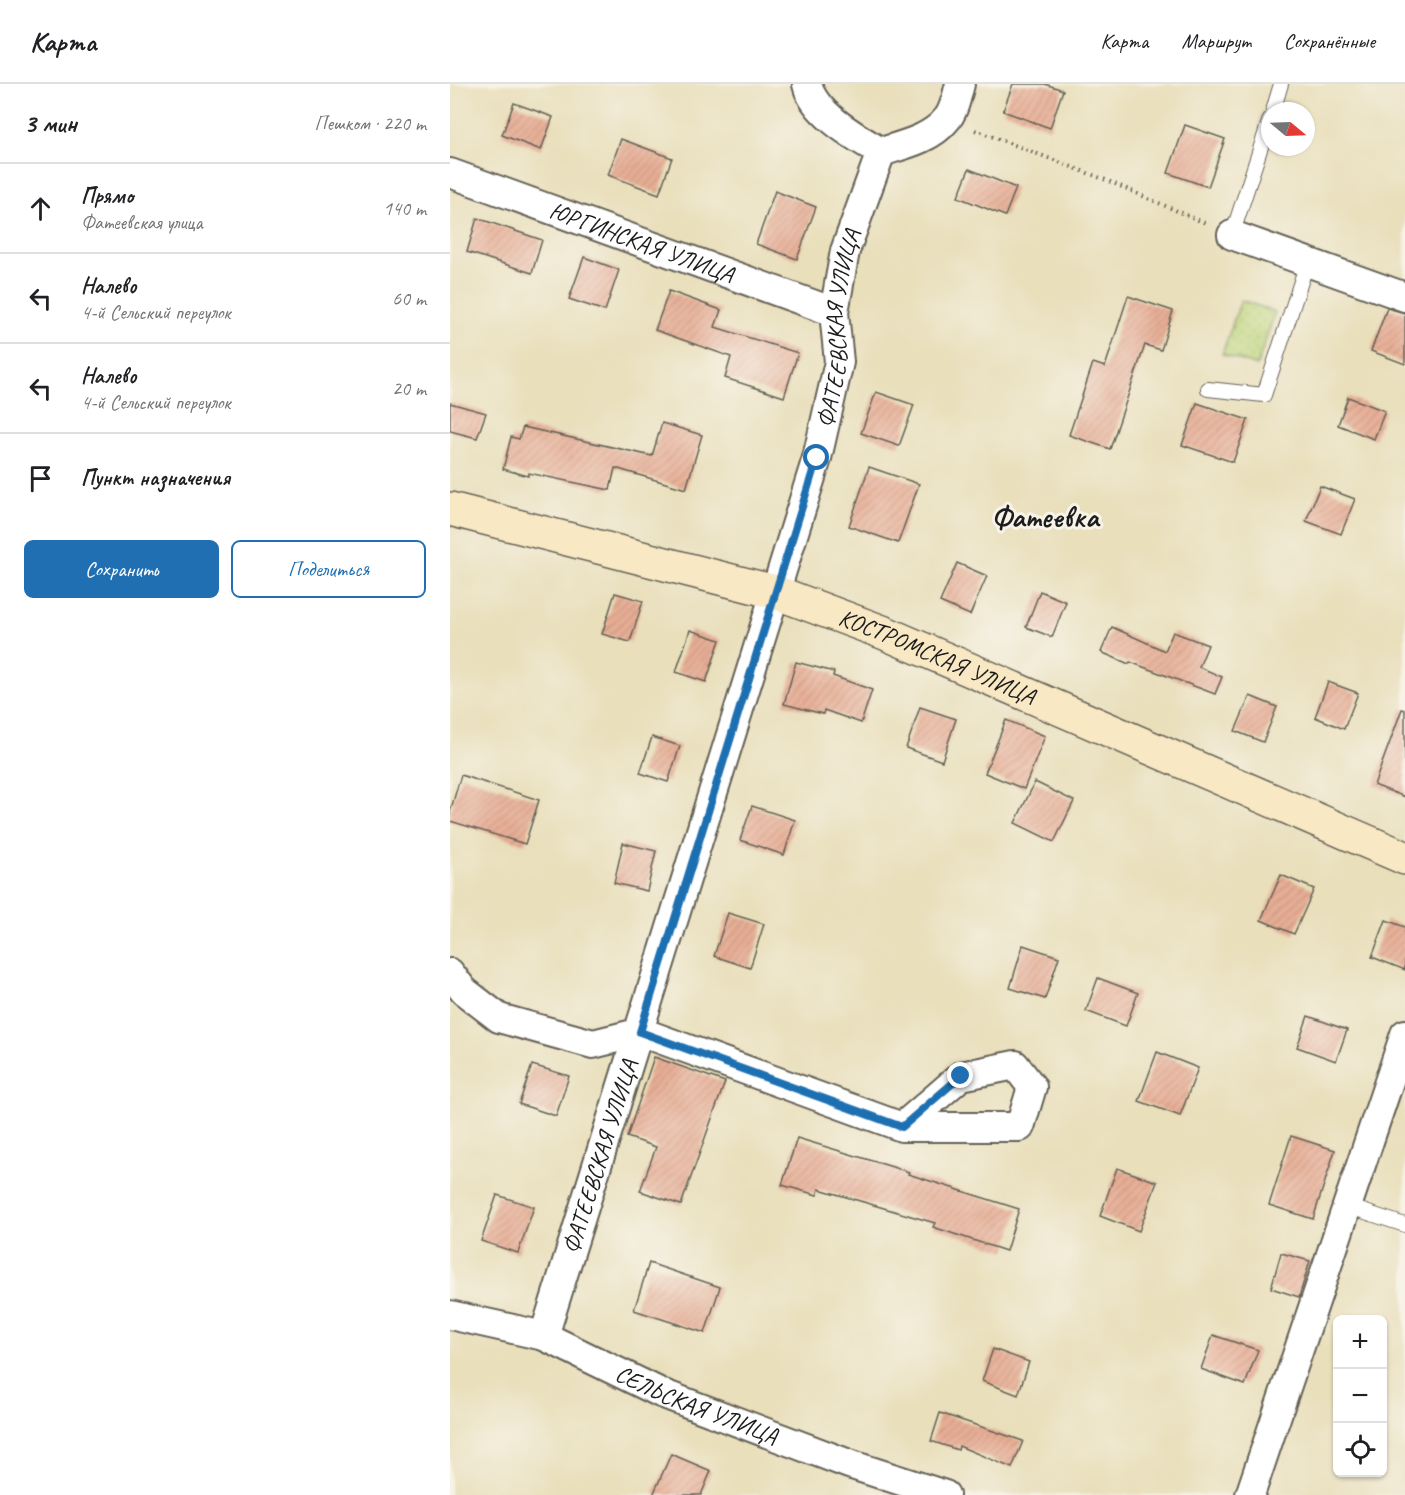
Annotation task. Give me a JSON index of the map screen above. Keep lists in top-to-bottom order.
{
  "streets": {
    "street": [
      "ЮРГИНСКАЯ УЛИЦА",
      "ФАТЕЕВСКАЯ УЛИЦА",
      "КОСТРОМСКАЯ УЛИЦА",
      "СЕЛЬСКАЯ УЛИЦА"
    ]
  },
  "crossings": [
    ["ЮРГИНСКАЯ УЛИЦА", "ФАТЕЕВСКАЯ УЛИЦА"],
    ["ФАТЕЕВСКАЯ УЛИЦА", "КОСТРОМСКАЯ УЛИЦА"],
    ["ФАТЕЕВСКАЯ УЛИЦА", "СЕЛЬСКАЯ УЛИЦА"]
  ],
  "districts": ["Фатеевка"],
  "north": "right",
  "page": {
    "header": "Карта",
    "nav": ["Карта", "Маршрут", "Сохранённые"],
    "heading": ["3 мин", "Пешком · 220 m"],
    "list": [
      ["Прямо", "Фатеевская улица", "140 m"],
      ["Налево", "4-й Сельский переулок", "60 m"],
      ["Налево", "4-й Сельский переулок", "20 m"],
      "Пункт назначения"
    ],
    "buttons": ["Сохранить", "Поделиться"],
    "map_buttons": ["+", "−"]
  }
}
